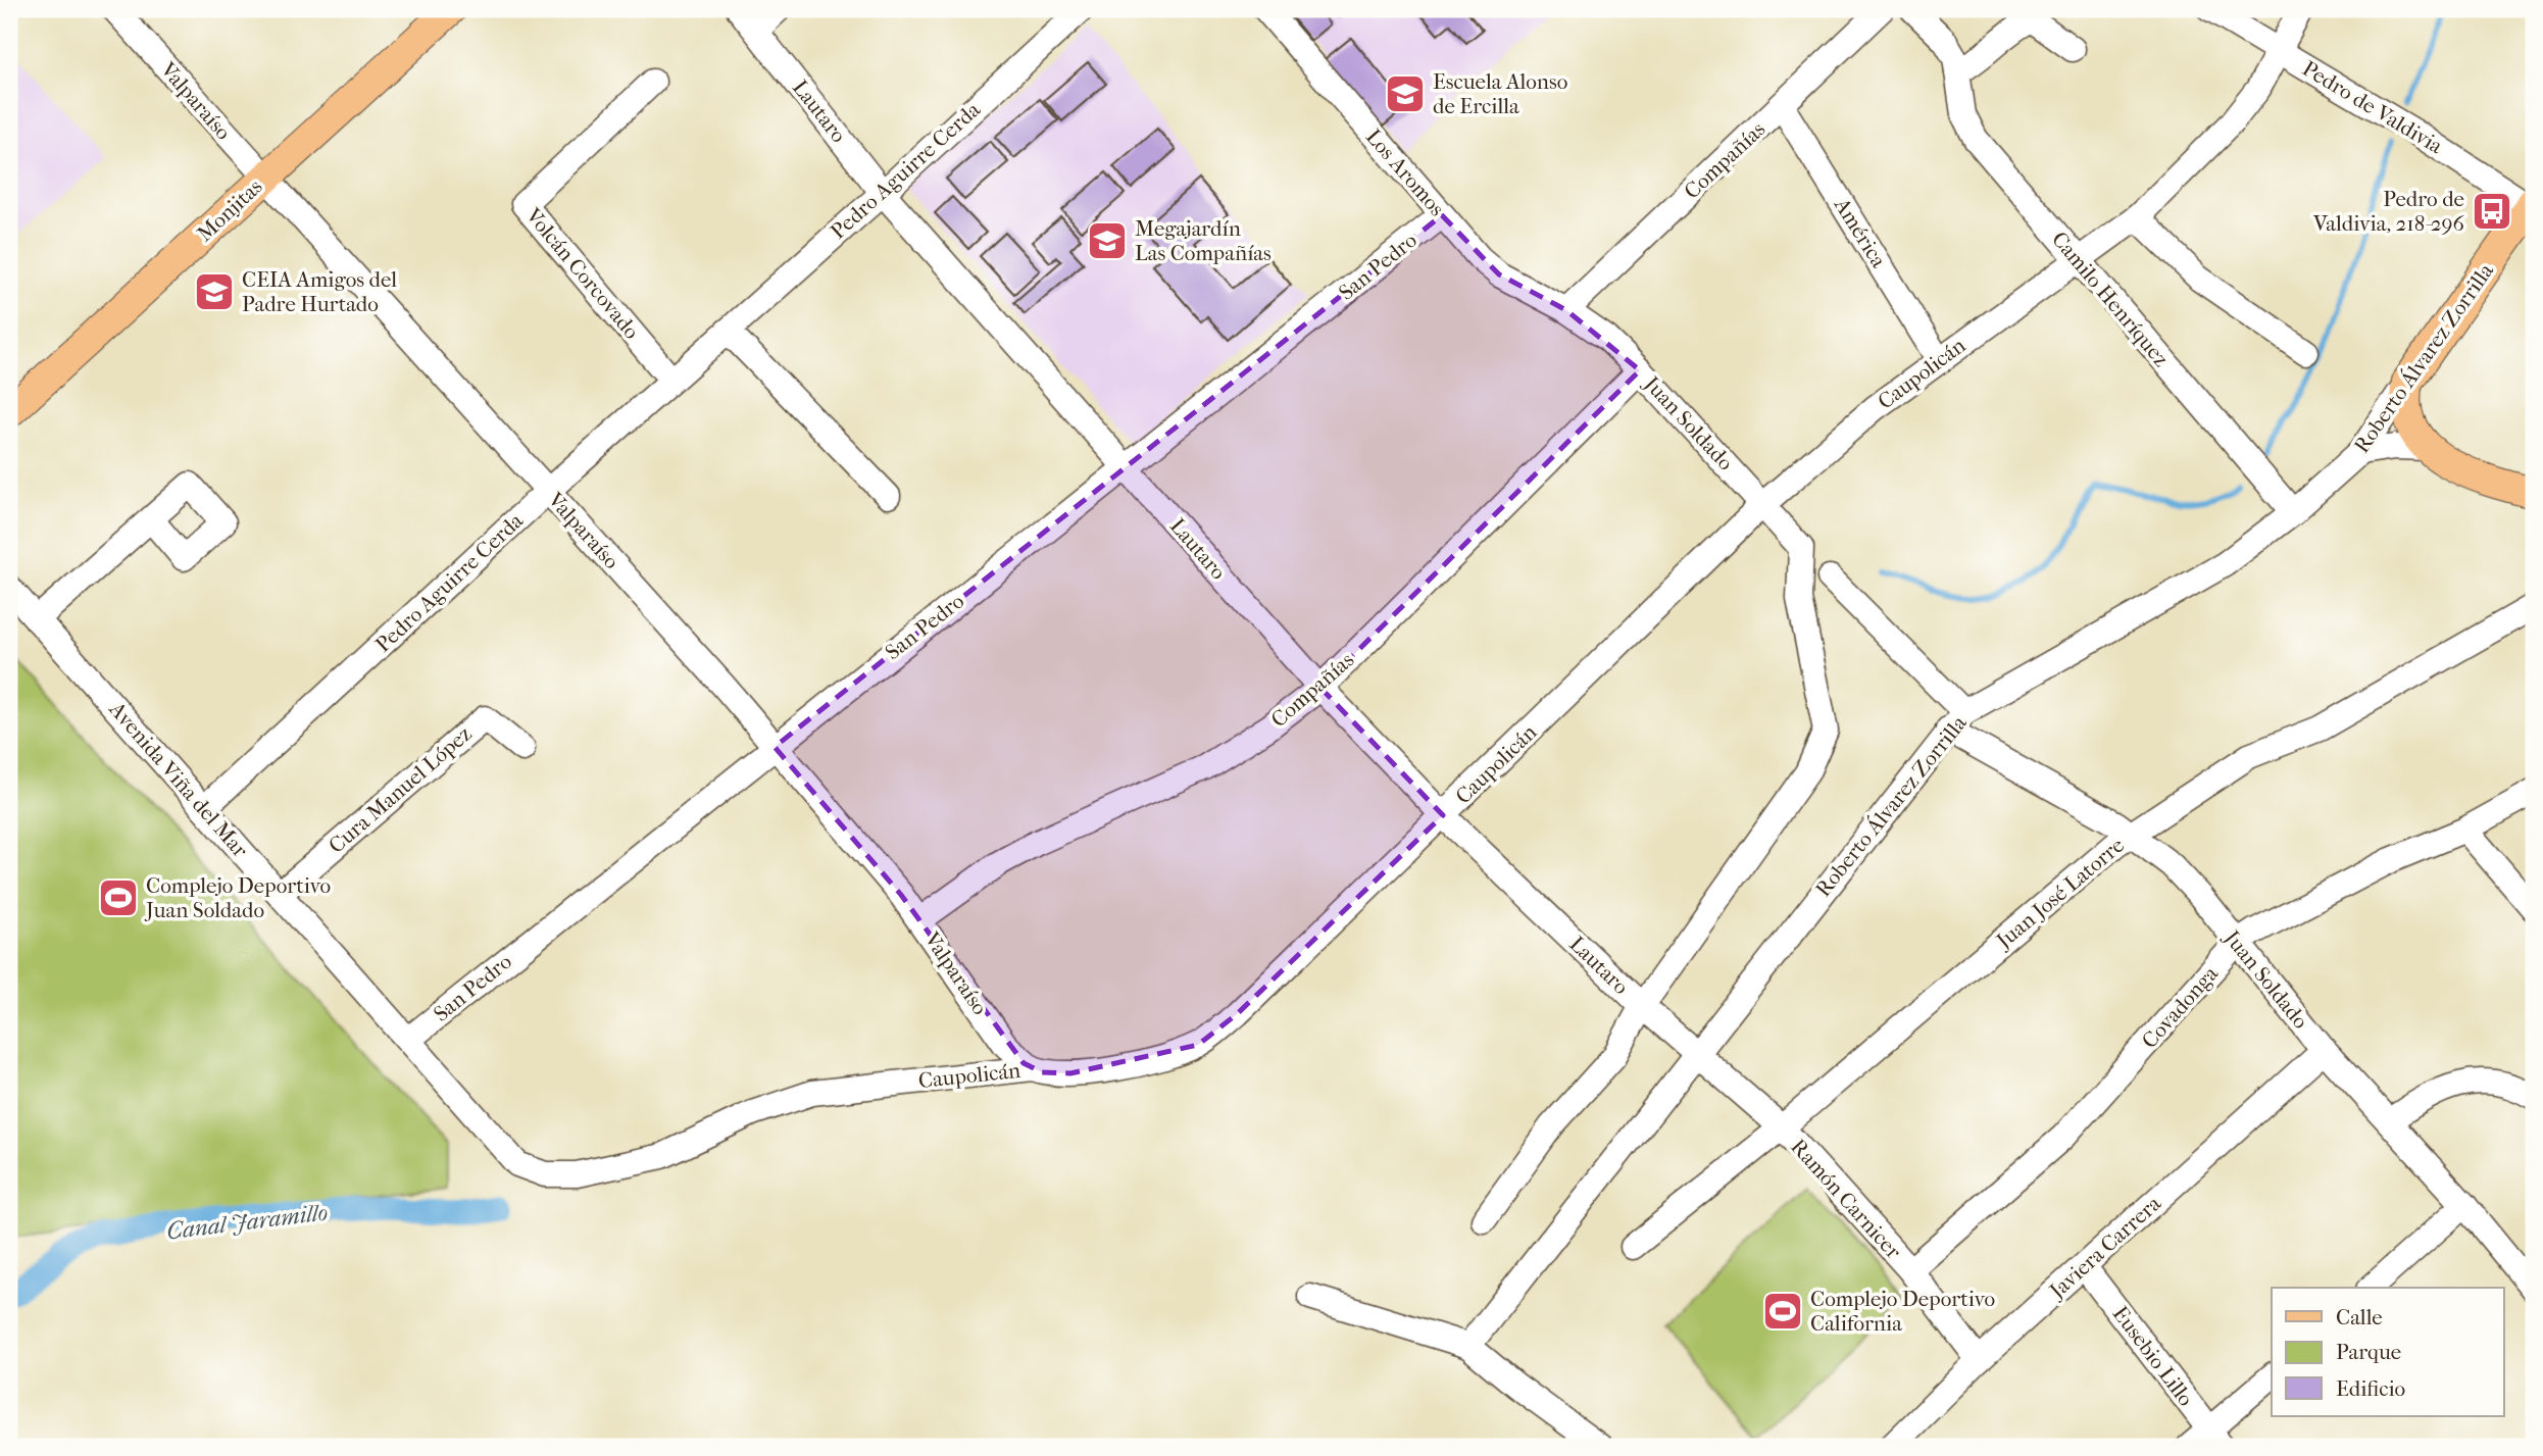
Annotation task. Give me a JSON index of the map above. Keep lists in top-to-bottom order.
{
  "streets": {
    "main road": ["Monjitas", "Roberto Álvarez Zorrilla"],
    "street": [
      "Valparaíso",
      "Pedro de Valdivia",
      "Lautaro",
      "Compañías",
      "Pedro Aguirre Cerda",
      "Los Aromos",
      "América",
      "San Pedro",
      "Volcán Corcovado",
      "Camilo Henríquez",
      "Caupolicán",
      "Juan Soldado",
      "Avenida Viña del Mar",
      "Cura Manuel López",
      "Juan José Latorre",
      "Covadonga",
      "Ramón Carnicer",
      "Javiera Carrera",
      "Eusebio Lillo"
    ]
  },
  "crossings": [
    ["Valparaíso", "Compañías"],
    ["Valparaíso", "Pedro Aguirre Cerda"],
    ["Valparaíso", "Monjitas"],
    ["Valparaíso", "San Pedro"],
    ["Valparaíso", "Caupolicán"],
    ["Pedro de Valdivia", "Roberto Álvarez Zorrilla"],
    ["Pedro de Valdivia", "Caupolicán"],
    ["Lautaro", "Compañías"],
    ["Lautaro", "Pedro Aguirre Cerda"],
    ["Lautaro", "San Pedro"],
    ["Lautaro", "Roberto Álvarez Zorrilla"],
    ["Lautaro", "Caupolicán"],
    ["Lautaro", "Juan Soldado"],
    ["Lautaro", "Ramón Carnicer"],
    ["Compañías", "Los Aromos"],
    ["Compañías", "América"],
    ["Compañías", "Juan Soldado"],
    ["Pedro Aguirre Cerda", "Volcán Corcovado"],
    ["Pedro Aguirre Cerda", "Avenida Viña del Mar"],
    ["Los Aromos", "San Pedro"],
    ["Los Aromos", "Juan Soldado"],
    ["América", "Caupolicán"],
    ["San Pedro", "Avenida Viña del Mar"],
    ["Camilo Henríquez", "Roberto Álvarez Zorrilla"],
    ["Camilo Henríquez", "Caupolicán"],
    ["Roberto Álvarez Zorrilla", "Juan Soldado"],
    ["Roberto Álvarez Zorrilla", "Ramón Carnicer"],
    ["Caupolicán", "Juan Soldado"],
    ["Caupolicán", "Avenida Viña del Mar"],
    ["Juan Soldado", "Juan José Latorre"],
    ["Juan Soldado", "Covadonga"],
    ["Juan Soldado", "Javiera Carrera"],
    ["Avenida Viña del Mar", "Cura Manuel López"],
    ["Juan José Latorre", "Ramón Carnicer"],
    ["Covadonga", "Ramón Carnicer"],
    ["Ramón Carnicer", "Javiera Carrera"],
    ["Javiera Carrera", "Eusebio Lillo"]
  ],
  "water": ["Canal Jaramillo"],
  "places": {
    "school or university": ["Escuela Alonso de Ercilla", "Megajardín Las Compañías", "CEIA Amigos del Padre Hurtado"],
    "bus stop": ["Pedro de Valdivia, 218-296"],
    "sports": ["Complejo Deportivo Juan Soldado", "Complejo Deportivo California"]
  },
  "legend": ["Calle", "Parque", "Edificio"]
}
